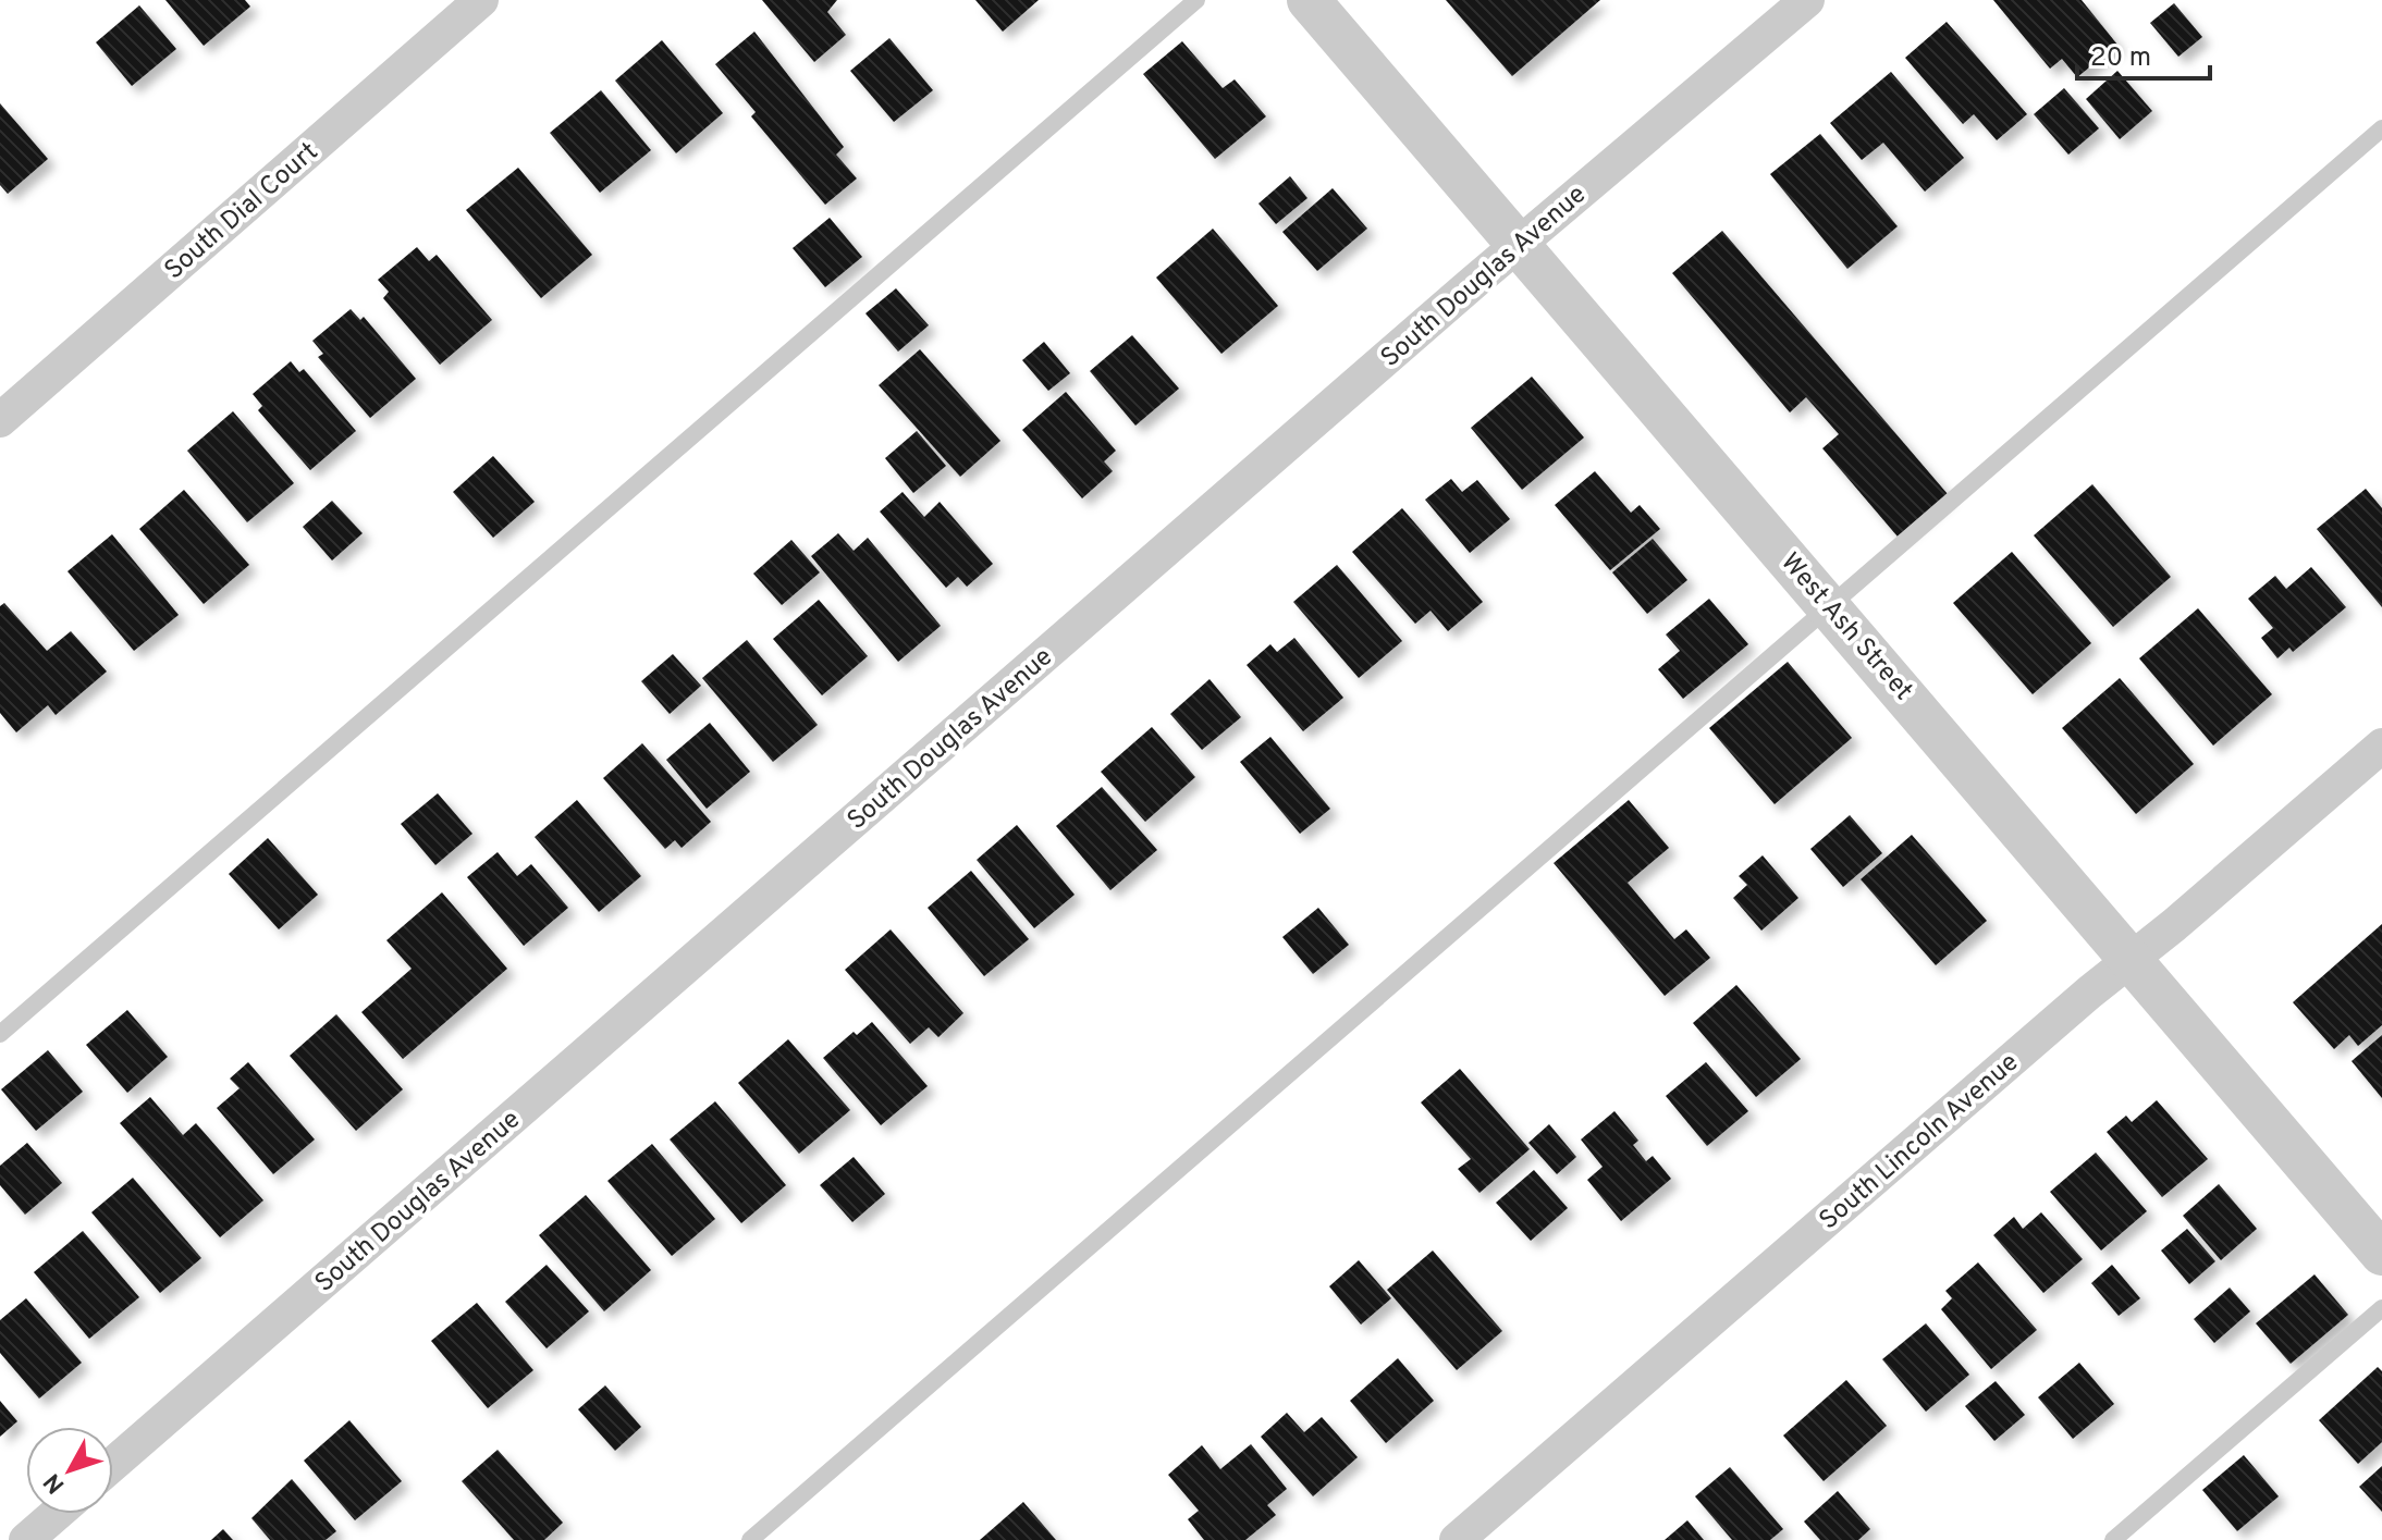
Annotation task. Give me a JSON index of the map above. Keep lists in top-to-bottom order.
{
  "streets": {
    "street": [
      "South Dial Court",
      "South Douglas Avenue",
      "West Ash Street",
      "South Lincoln Avenue"
    ]
  },
  "crossings": [
    ["South Douglas Avenue", "West Ash Street"],
    ["West Ash Street", "South Lincoln Avenue"]
  ],
  "scale_bar": "20 m",
  "north": "bottom left"
}
